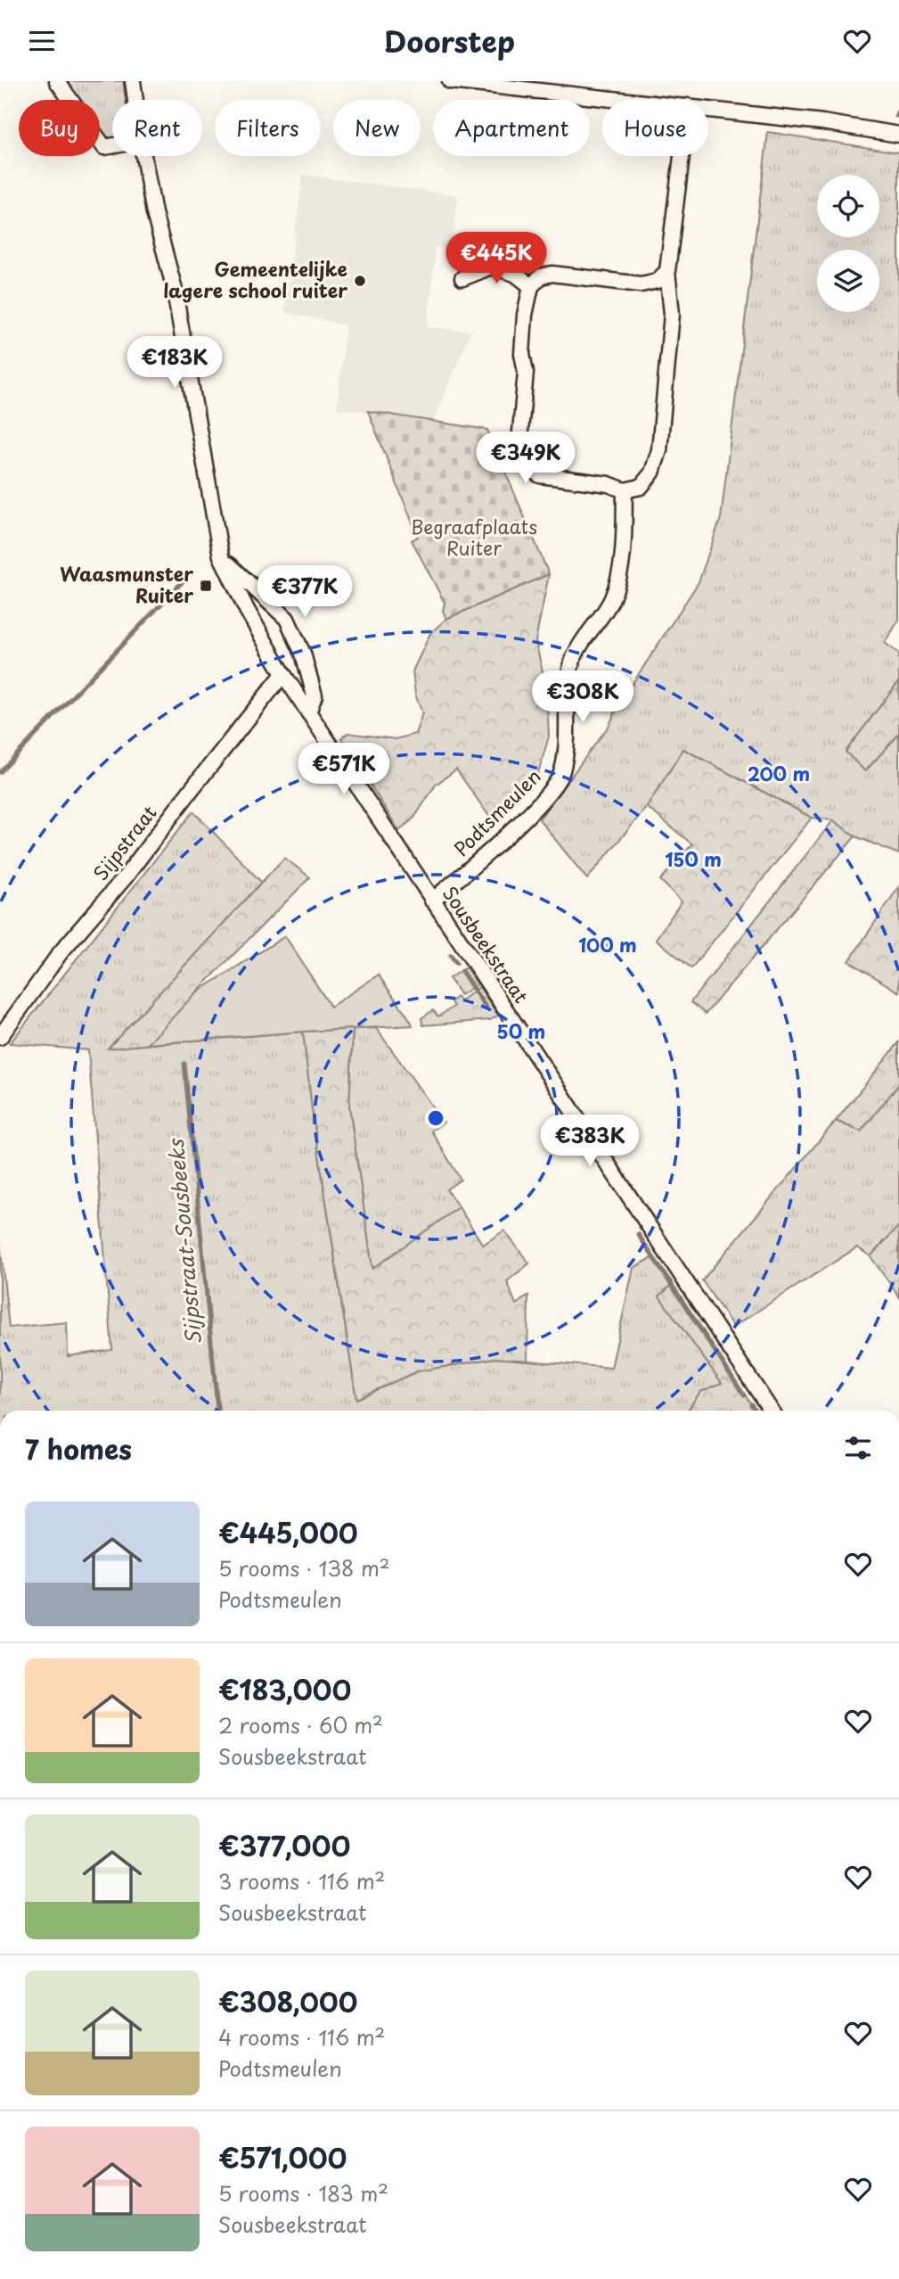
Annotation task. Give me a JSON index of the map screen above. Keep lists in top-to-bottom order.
{
  "streets": {
    "street": ["Podtsmeulen", "Sijpstraat", "Sousbeekstraat"]
  },
  "crossings": [
    ["Podtsmeulen", "Sousbeekstraat"],
    ["Sijpstraat", "Sousbeekstraat"]
  ],
  "water": ["Sijpstraat-Sousbeeks"],
  "parks": ["Begraafplaats Ruiter"],
  "places": {
    "other": ["Gemeentelijke lagere school ruiter"],
    "transit": ["Waasmunster Ruiter"]
  },
  "page": {
    "header": "Doorstep",
    "chip": [
      "Buy",
      "Rent",
      "Filters",
      "New",
      "Apartment",
      "House"
    ],
    "price": [
      "€445K",
      "€183K",
      "€349K",
      "€377K",
      "€308K",
      "€571K",
      "€383K"
    ],
    "heading": "7 homes",
    "list": [
      {
        "name": "€445,000",
        "note": "5 rooms · 138 m² · Podtsmeulen"
      },
      {
        "name": "€183,000",
        "note": "2 rooms · 60 m² · Sousbeekstraat"
      },
      {
        "name": "€377,000",
        "note": "3 rooms · 116 m² · Sousbeekstraat"
      },
      {
        "name": "€308,000",
        "note": "4 rooms · 116 m² · Podtsmeulen"
      },
      {
        "name": "€571,000",
        "note": "5 rooms · 183 m² · Sousbeekstraat"
      }
    ]
  },
  "rings": [
    "200 m",
    "150 m",
    "100 m",
    "50 m"
  ]
}
